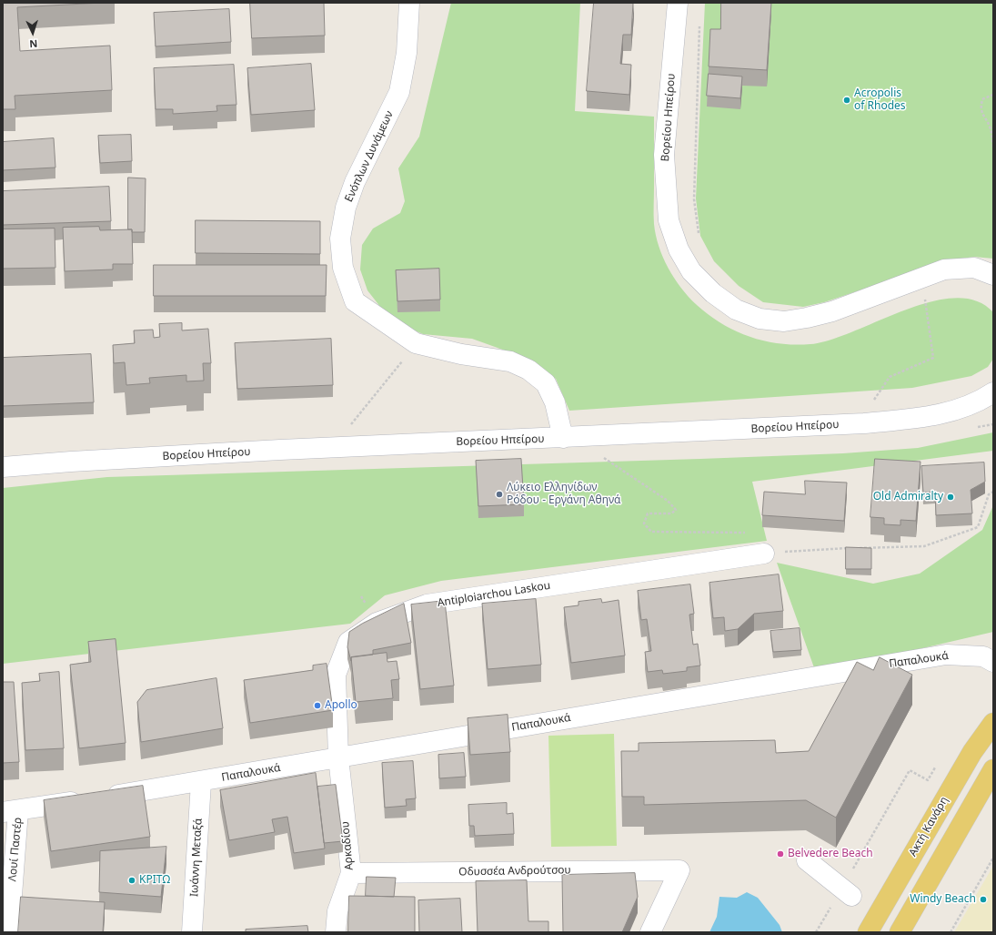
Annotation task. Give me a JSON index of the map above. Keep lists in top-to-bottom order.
{
  "streets": {
    "main road": ["Ακτή Κανάρη"],
    "street": [
      "Βορείου Ηπείρου",
      "Ενόπλων Δυνάμεων",
      "Antiploiarchou Laskou",
      "Παπαλουκά",
      "Αρκαδίου",
      "Λουί Παστέρ",
      "Ιωάννη Μεταξά",
      "Οδυσσέα Ανδρούτσου"
    ]
  },
  "crossings": [
    ["Βορείου Ηπείρου", "Ενόπλων Δυνάμεων"],
    ["Antiploiarchou Laskou", "Παπαλουκά"],
    ["Antiploiarchou Laskou", "Αρκαδίου"],
    ["Παπαλουκά", "Αρκαδίου"],
    ["Παπαλουκά", "Λουί Παστέρ"],
    ["Παπαλουκά", "Ιωάννη Μεταξά"],
    ["Αρκαδίου", "Οδυσσέα Ανδρούτσου"]
  ],
  "places": [
    "Acropolis of Rhodes",
    "Λύκειο Ελληνίδων Ρόδου - Εργάνη Αθηνά",
    "Old Admiralty",
    "Apollo",
    "Belvedere Beach",
    "ΚΡΙΤΩ",
    "Windy Beach"
  ],
  "north": "bottom"
}
